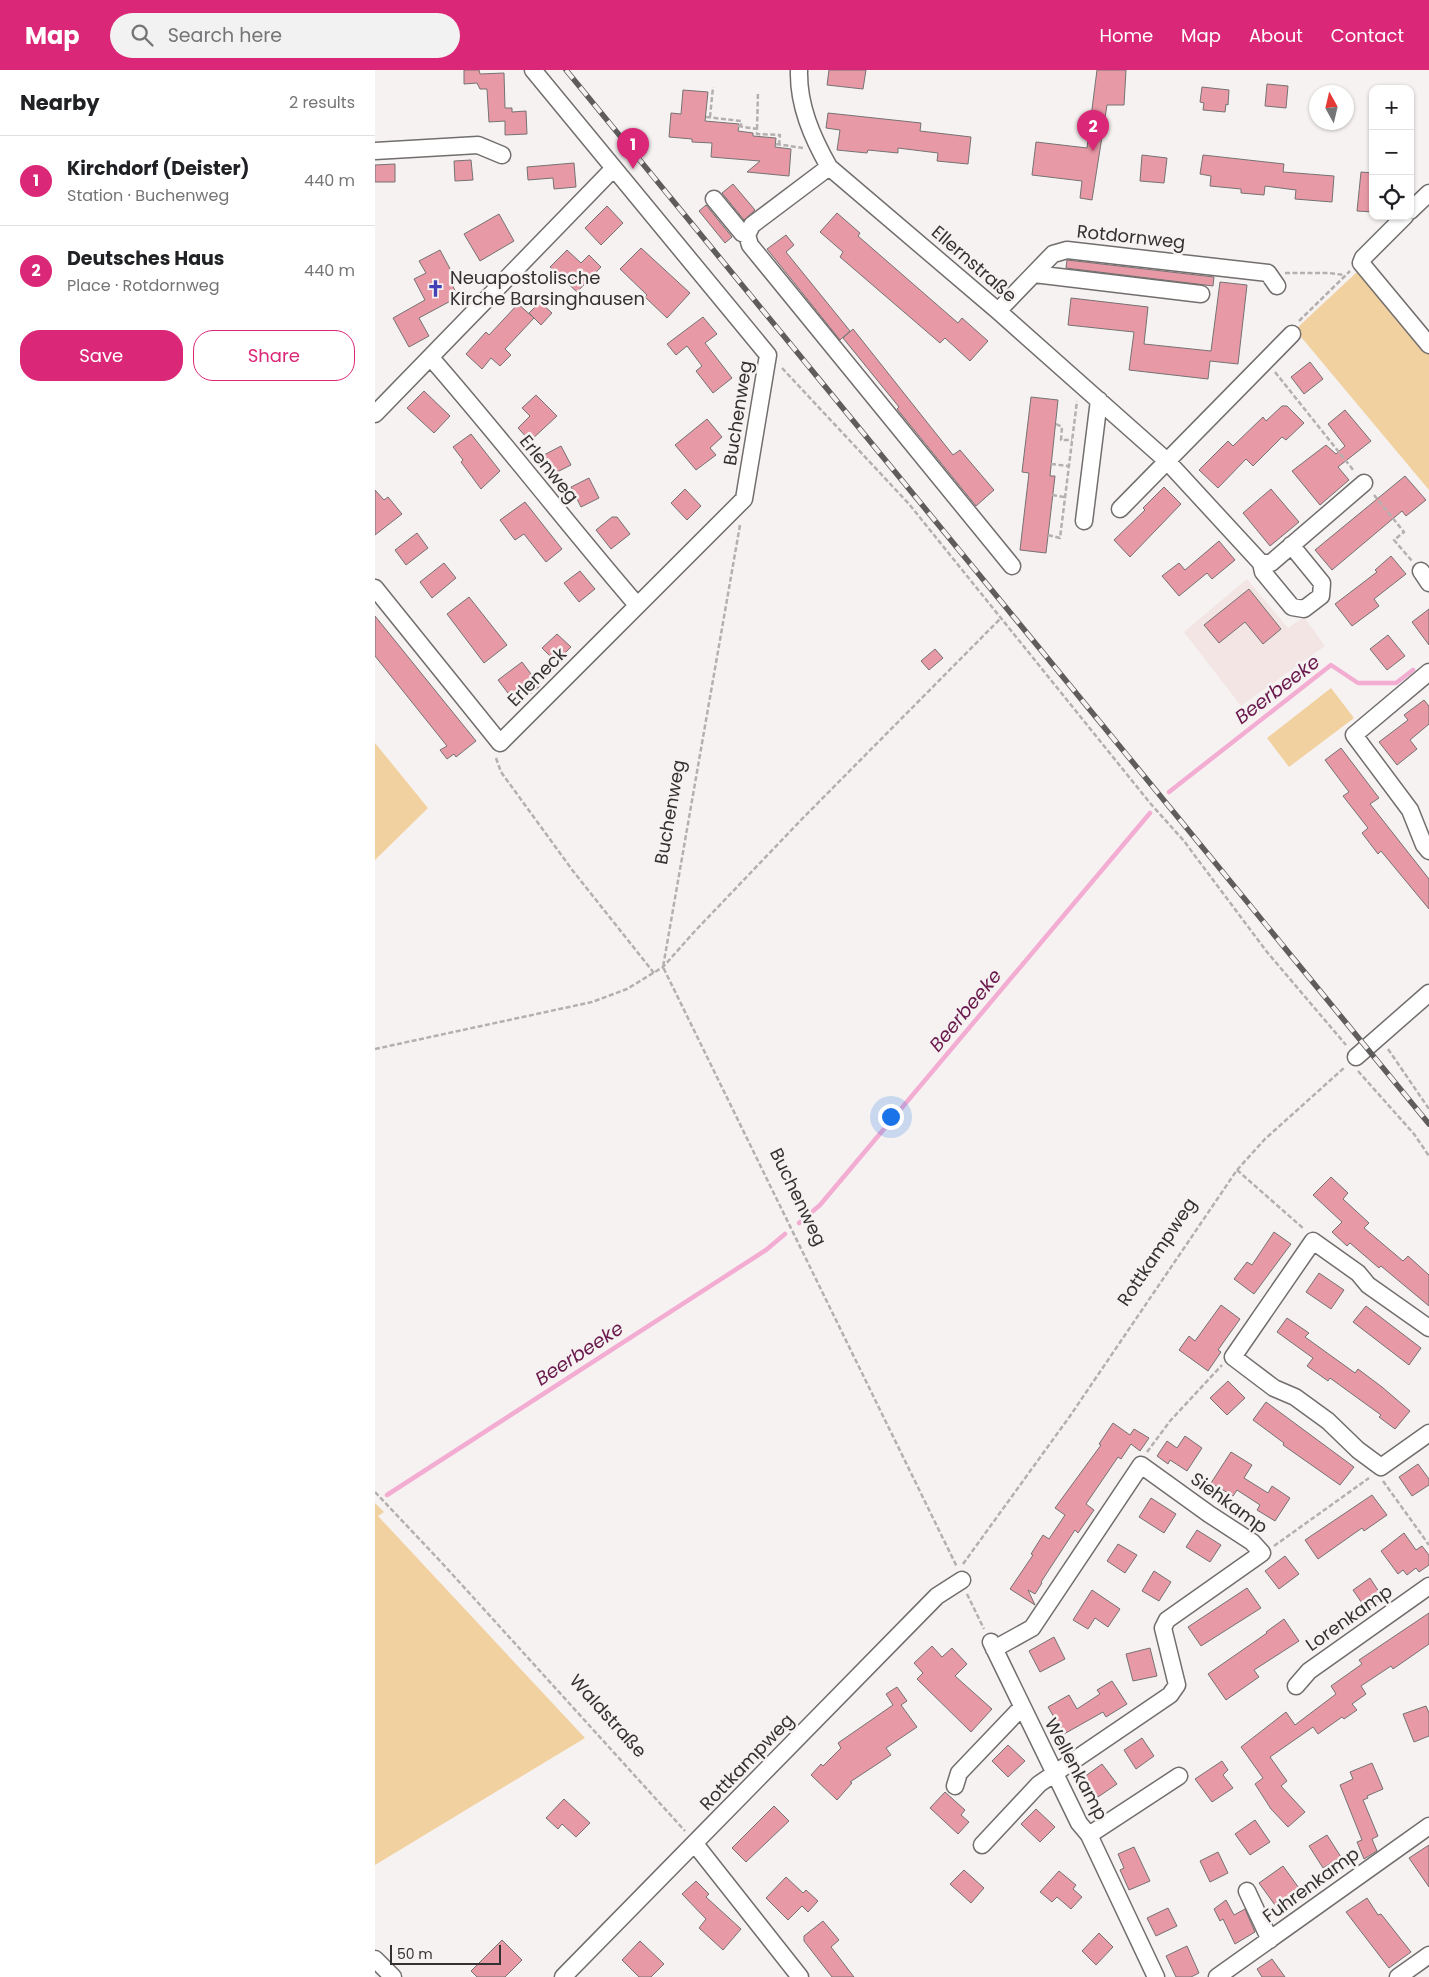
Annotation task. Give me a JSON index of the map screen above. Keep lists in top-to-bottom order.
{
  "streets": {
    "street": [
      "Rotdornweg",
      "Ellernstraße",
      "Buchenweg",
      "Erlenweg",
      "Erleneck",
      "Rottkampweg",
      "Siehkamp",
      "Lorenkamp",
      "Wellenkamp",
      "Fuhrenkamp"
    ],
    "path": ["Waldstraße"]
  },
  "crossings": [
    ["Rotdornweg", "Ellernstraße"],
    ["Buchenweg", "Erleneck"],
    ["Buchenweg", "Rottkampweg"],
    ["Erlenweg", "Erleneck"],
    ["Rottkampweg", "Waldstraße"],
    ["Siehkamp", "Wellenkamp"]
  ],
  "water": ["Beerbeeke"],
  "places": {
    "church": ["Neuapostolische Kirche Barsinghausen"]
  },
  "scale_bar": "50 m",
  "north": "top",
  "page": {
    "header": "Map",
    "search": "Search here",
    "nav": [
      "Home",
      "Map",
      "About",
      "Contact"
    ],
    "heading": ["Nearby", "2 results"],
    "map_buttons": ["+", "−"],
    "pins": ["2", "1"],
    "list": [
      {
        "mark": "1",
        "name": "Kirchdorf (Deister)",
        "note": "Station · Buchenweg",
        "value": "440 m"
      },
      {
        "mark": "2",
        "name": "Deutsches Haus",
        "note": "Place · Rotdornweg",
        "value": "440 m"
      }
    ],
    "buttons": ["Save", "Share"],
    "scale": "50 m"
  }
}
